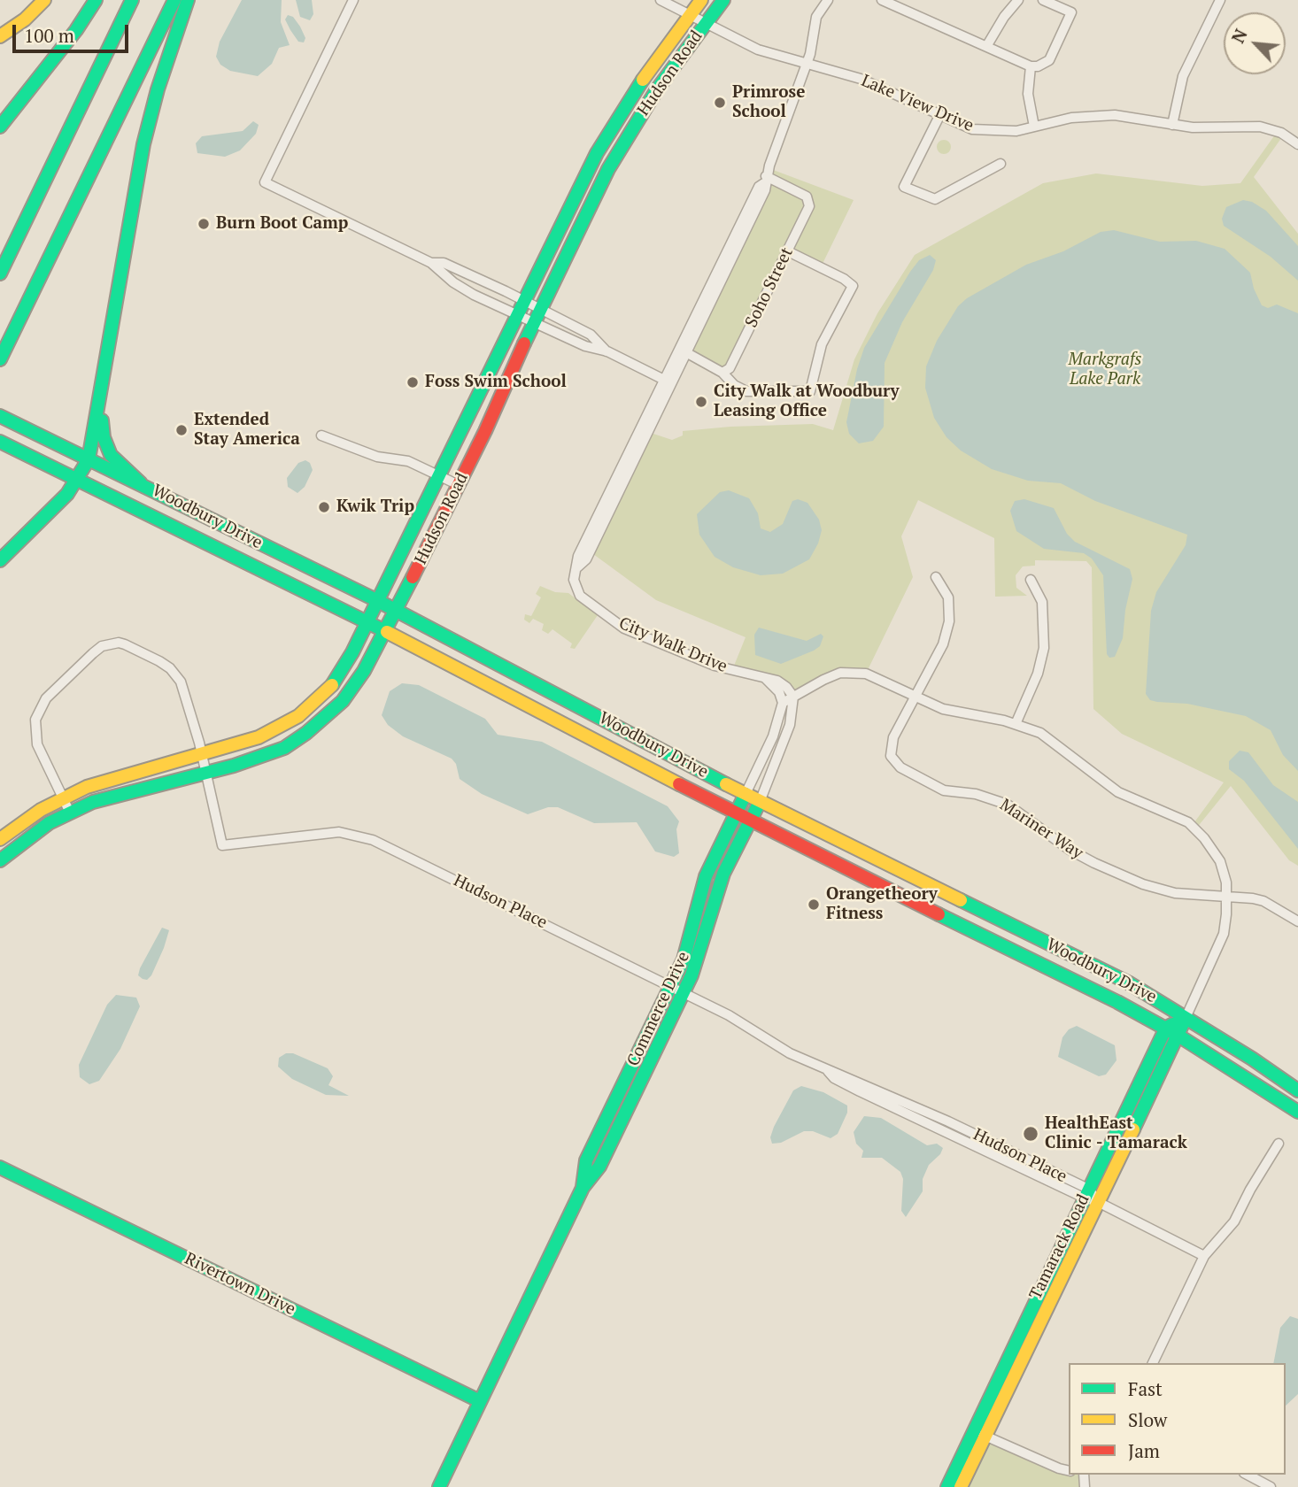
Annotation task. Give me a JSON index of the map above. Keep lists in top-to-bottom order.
{
  "streets": {
    "main road": [
      "Hudson Road",
      "Woodbury Drive",
      "Commerce Drive",
      "Tamarack Road",
      "Rivertown Drive"
    ],
    "street": [
      "Lake View Drive",
      "Soho Street",
      "City Walk Drive",
      "Mariner Way",
      "Hudson Place"
    ]
  },
  "crossings": [
    ["Hudson Road", "Lake View Drive"],
    ["Hudson Road", "Woodbury Drive"],
    ["Hudson Road", "Hudson Place"],
    ["Lake View Drive", "City Walk Drive"],
    ["Soho Street", "City Walk Drive"],
    ["Woodbury Drive", "Commerce Drive"],
    ["Woodbury Drive", "Tamarack Road"],
    ["Hudson Place", "Commerce Drive"],
    ["Hudson Place", "Tamarack Road"],
    ["Commerce Drive", "Rivertown Drive"]
  ],
  "parks": ["Markgrafs Lake Park"],
  "places": [
    "Primrose School",
    "Burn Boot Camp",
    "Foss Swim School",
    "City Walk at Woodbury Leasing Office",
    "Extended Stay America",
    "Kwik Trip",
    "Orangetheory Fitness",
    "HealthEast Clinic - Tamarack"
  ],
  "legend": ["Fast", "Slow", "Jam"],
  "scale_bar": "100 m",
  "north": "top left"
}
